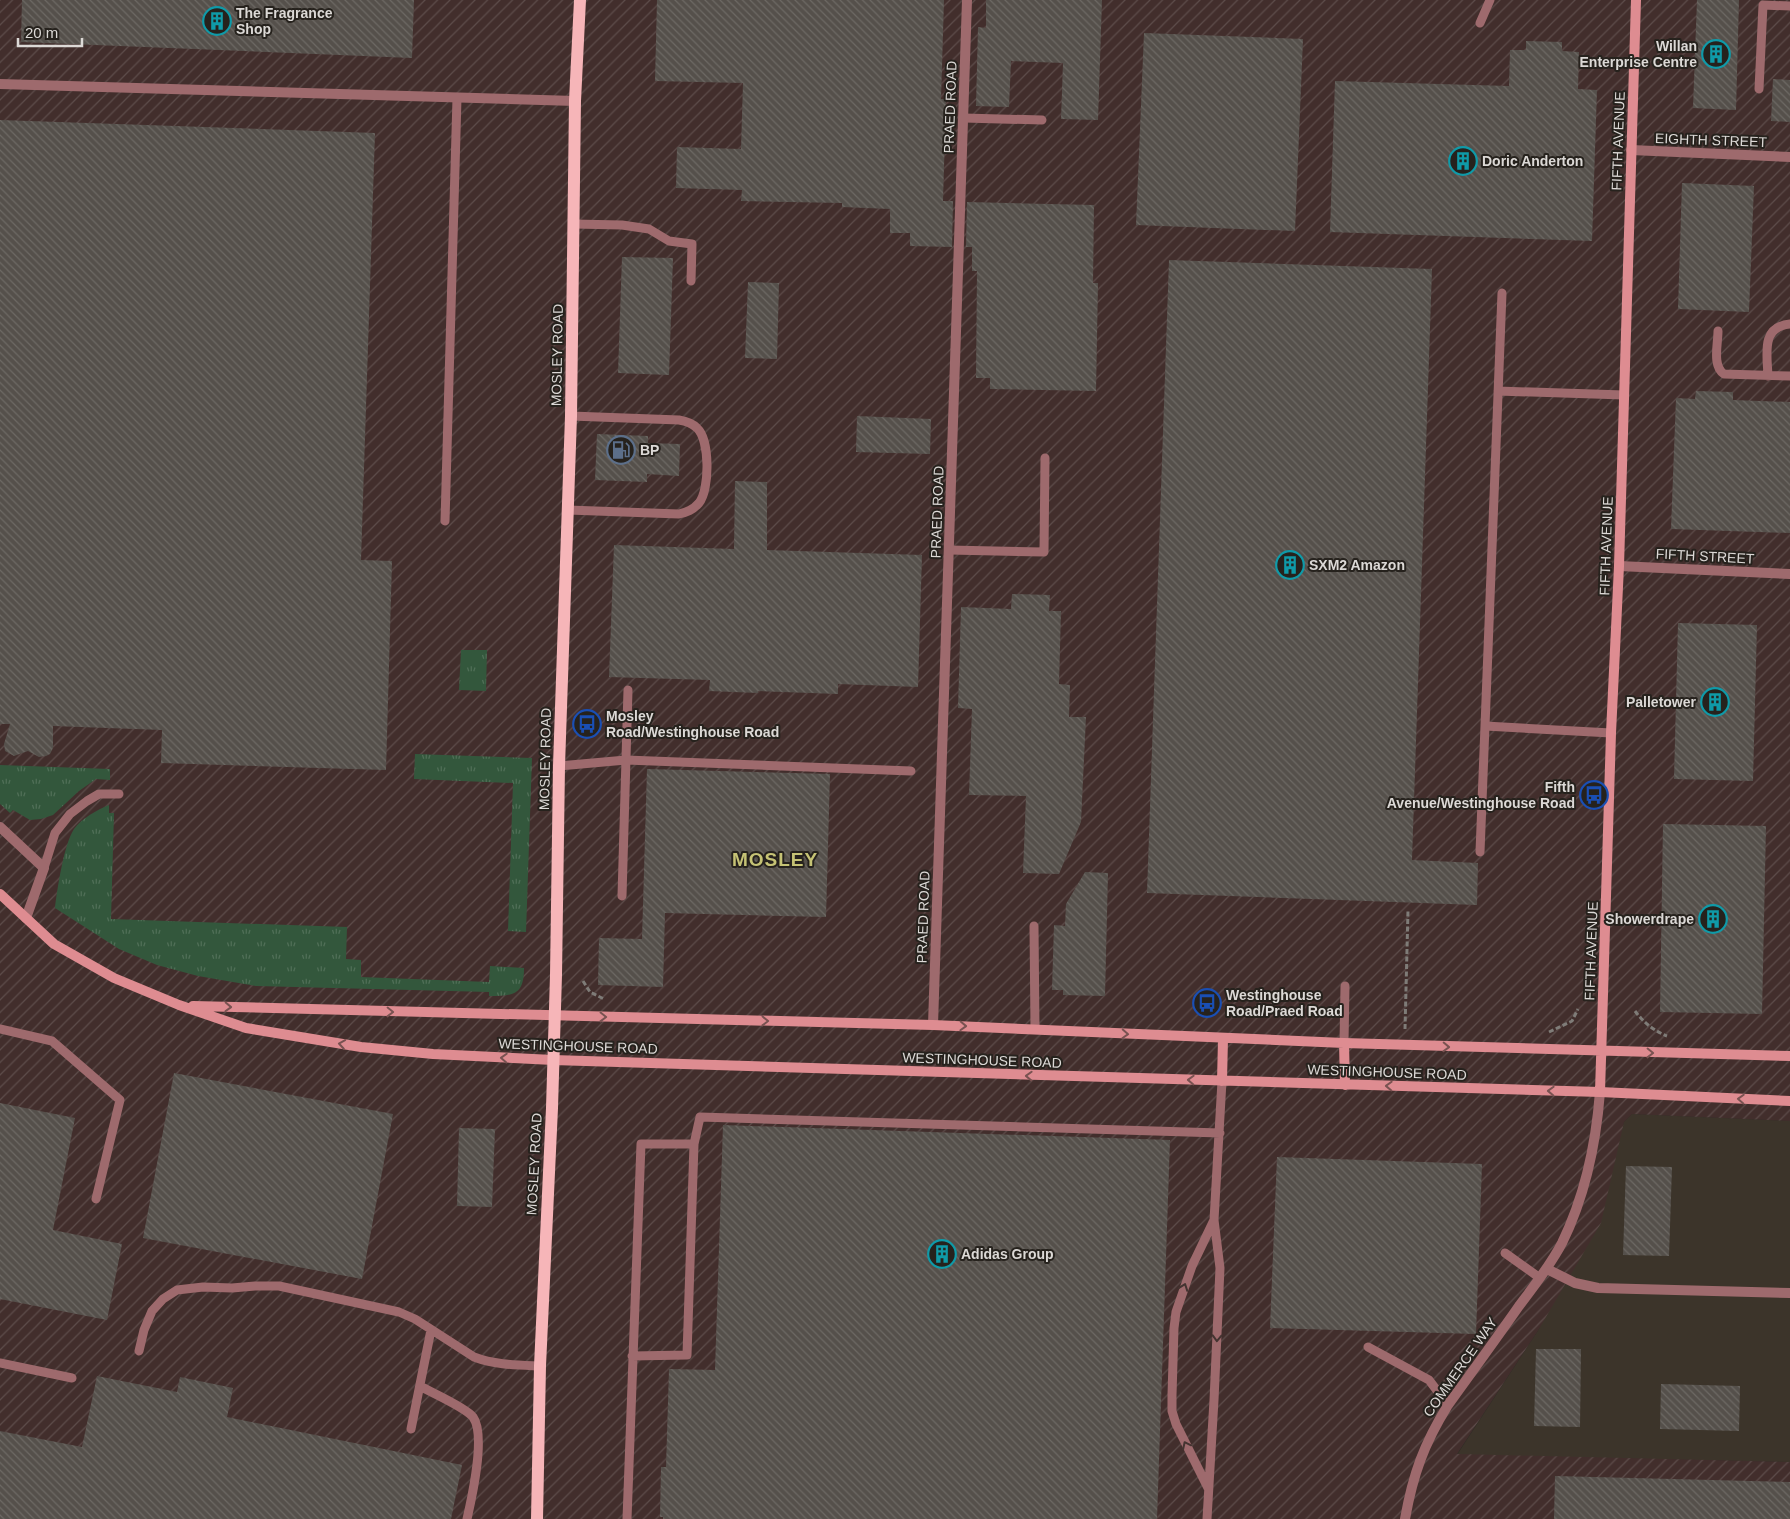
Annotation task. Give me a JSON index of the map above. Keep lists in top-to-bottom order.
{
  "streets": {
    "main road": ["MOSLEY ROAD"],
    "street": [
      "PRAED ROAD",
      "EIGHTH STREET",
      "FIFTH AVENUE",
      "FIFTH STREET",
      "WESTINGHOUSE ROAD",
      "COMMERCE WAY"
    ]
  },
  "crossings": [
    ["PRAED ROAD", "WESTINGHOUSE ROAD"],
    ["EIGHTH STREET", "FIFTH AVENUE"],
    ["FIFTH AVENUE", "FIFTH STREET"],
    ["FIFTH AVENUE", "WESTINGHOUSE ROAD"],
    ["FIFTH AVENUE", "COMMERCE WAY"],
    ["MOSLEY ROAD", "WESTINGHOUSE ROAD"],
    ["WESTINGHOUSE ROAD", "COMMERCE WAY"]
  ],
  "districts": ["MOSLEY"],
  "places": {
    "building": [
      "The Fragrance Shop",
      "Willan Enterprise Centre",
      "Doric Anderton",
      "SXM2 Amazon",
      "Palletower",
      "Showerdrape",
      "Adidas Group"
    ],
    "fuel station": ["BP"],
    "bus stop": ["Mosley Road/Westinghouse Road", "Fifth Avenue/Westinghouse Road", "Westinghouse Road/Praed Road"]
  },
  "scale_bar": "20 m"
}
